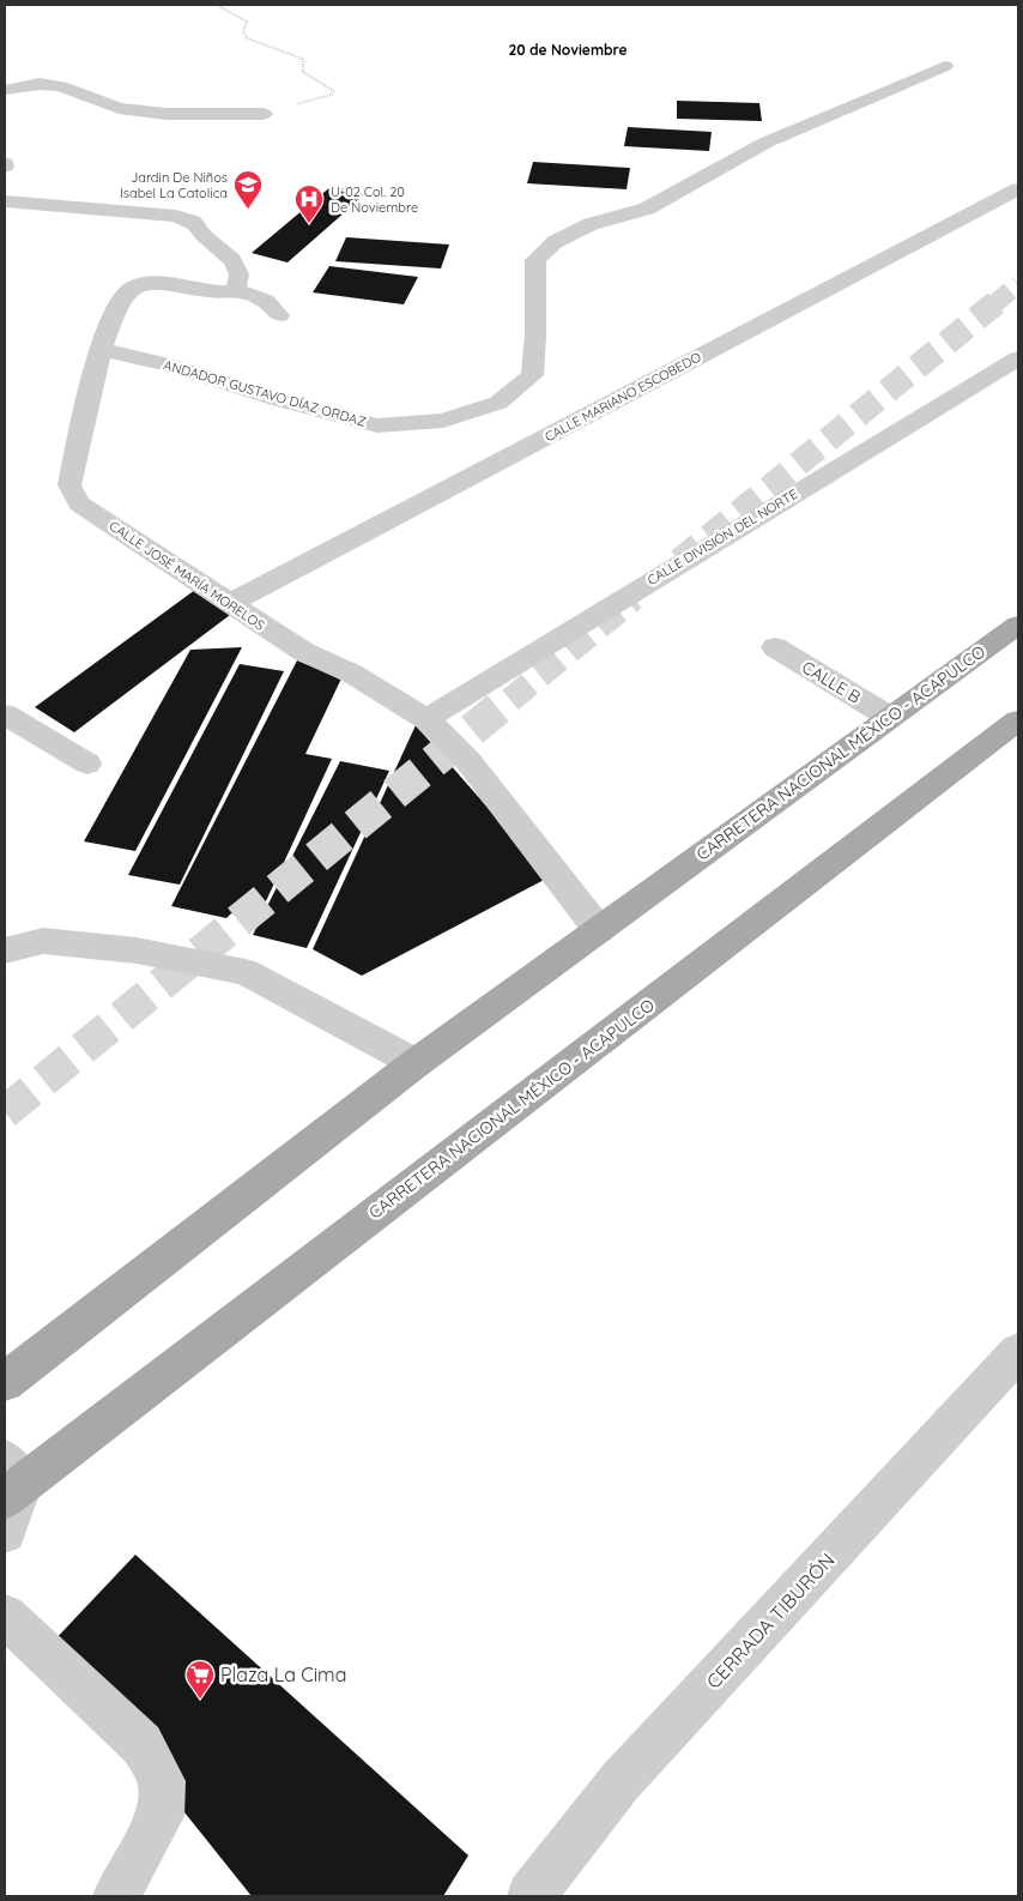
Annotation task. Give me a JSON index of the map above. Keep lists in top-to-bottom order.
{
  "streets": {
    "main road": ["CARRETERA NACIONAL MÉXICO - ACAPULCO"],
    "street": [
      "ANDADOR GUSTAVO DÍAZ ORDAZ",
      "CALLE MARIANO ESCOBEDO",
      "CALLE DIVISIÓN DEL NORTE",
      "CALLE JOSÉ MARÍA MORELOS",
      "CALLE B",
      "CERRADA TIBURÓN"
    ]
  },
  "crossings": [
    ["ANDADOR GUSTAVO DÍAZ ORDAZ", "CALLE JOSÉ MARÍA MORELOS"],
    ["CALLE MARIANO ESCOBEDO", "CALLE JOSÉ MARÍA MORELOS"],
    ["CALLE DIVISIÓN DEL NORTE", "CALLE JOSÉ MARÍA MORELOS"],
    ["CALLE JOSÉ MARÍA MORELOS", "CARRETERA NACIONAL MÉXICO - ACAPULCO"],
    ["CALLE B", "CARRETERA NACIONAL MÉXICO - ACAPULCO"]
  ],
  "districts": ["20 de Noviembre"],
  "places": {
    "school or university": ["Jardin De Niños Isabel La Catolica"],
    "hospital": ["U-02 Col. 20 De Noviembre"],
    "supermarket": ["Plaza La Cima"]
  }
}
